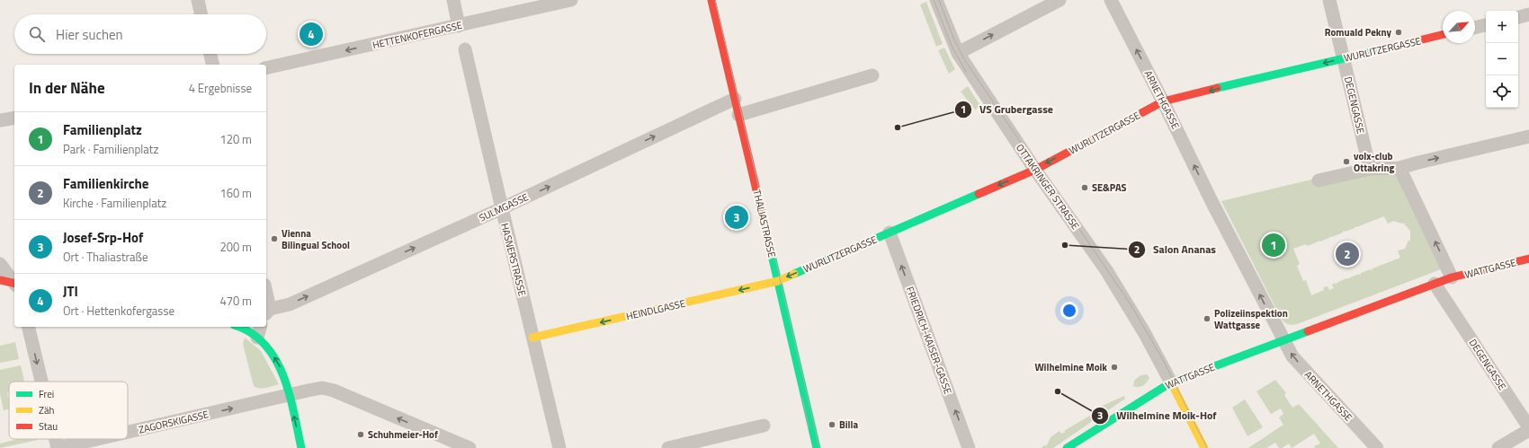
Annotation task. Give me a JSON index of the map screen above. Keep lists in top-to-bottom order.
{
  "streets": {
    "main road": [
      "WURLITZERGASSE",
      "OTTAKRINGER STRASSE",
      "THALIASTRASSE",
      "WATTGASSE",
      "HEINDLGASSE"
    ],
    "street": [
      "HETTENKOFERGASSE",
      "ARNETHGASSE",
      "DEGENGASSE",
      "SULMGASSE",
      "HASNERSTRASSE",
      "FRIEDRICH-KAISER-GASSE",
      "ZAGORSKIGASSE"
    ]
  },
  "crossings": [
    ["WURLITZERGASSE", "ARNETHGASSE"],
    ["WURLITZERGASSE", "DEGENGASSE"],
    ["WURLITZERGASSE", "OTTAKRINGER STRASSE"],
    ["WURLITZERGASSE", "THALIASTRASSE"],
    ["WURLITZERGASSE", "HEINDLGASSE"],
    ["WURLITZERGASSE", "FRIEDRICH-KAISER-GASSE"],
    ["ARNETHGASSE", "WATTGASSE"],
    ["DEGENGASSE", "WATTGASSE"],
    ["OTTAKRINGER STRASSE", "WATTGASSE"],
    ["SULMGASSE", "THALIASTRASSE"],
    ["SULMGASSE", "HASNERSTRASSE"],
    ["THALIASTRASSE", "HEINDLGASSE"],
    ["HASNERSTRASSE", "HEINDLGASSE"]
  ],
  "one_way": [
    "HETTENKOFERGASSE",
    "WURLITZERGASSE",
    "ARNETHGASSE",
    "SULMGASSE",
    "HEINDLGASSE",
    "FRIEDRICH-KAISER-GASSE"
  ],
  "places": [
    "Romuald Pekny",
    "VS Grubergasse",
    "volx-club Ottakring",
    "SE&PAS",
    "Vienna Bilingual School",
    "Salon Ananas",
    "Polizeiinspektion Wattgasse",
    "Wilhelmine Moik",
    "Wilhelmine Moik-Hof",
    "Billa",
    "Schuhmeier-Hof"
  ],
  "legend": ["Frei", "Zäh", "Stau"],
  "north": "top right",
  "page": {
    "map_buttons": ["+", "−"],
    "search": "Hier suchen",
    "pins": [
      "4",
      "3",
      "1",
      "2"
    ],
    "heading": ["In der Nähe", "4 Ergebnisse"],
    "list": [
      {
        "mark": "1",
        "name": "Familienplatz",
        "note": "Park · Familienplatz",
        "value": "120 m"
      },
      {
        "mark": "2",
        "name": "Familienkirche",
        "note": "Kirche · Familienplatz",
        "value": "160 m"
      },
      {
        "mark": "3",
        "name": "Josef-Srp-Hof",
        "note": "Ort · Thaliastraße",
        "value": "200 m"
      },
      {
        "mark": "4",
        "name": "JTI",
        "note": "Ort · Hettenkofergasse",
        "value": "470 m"
      }
    ]
  }
}
